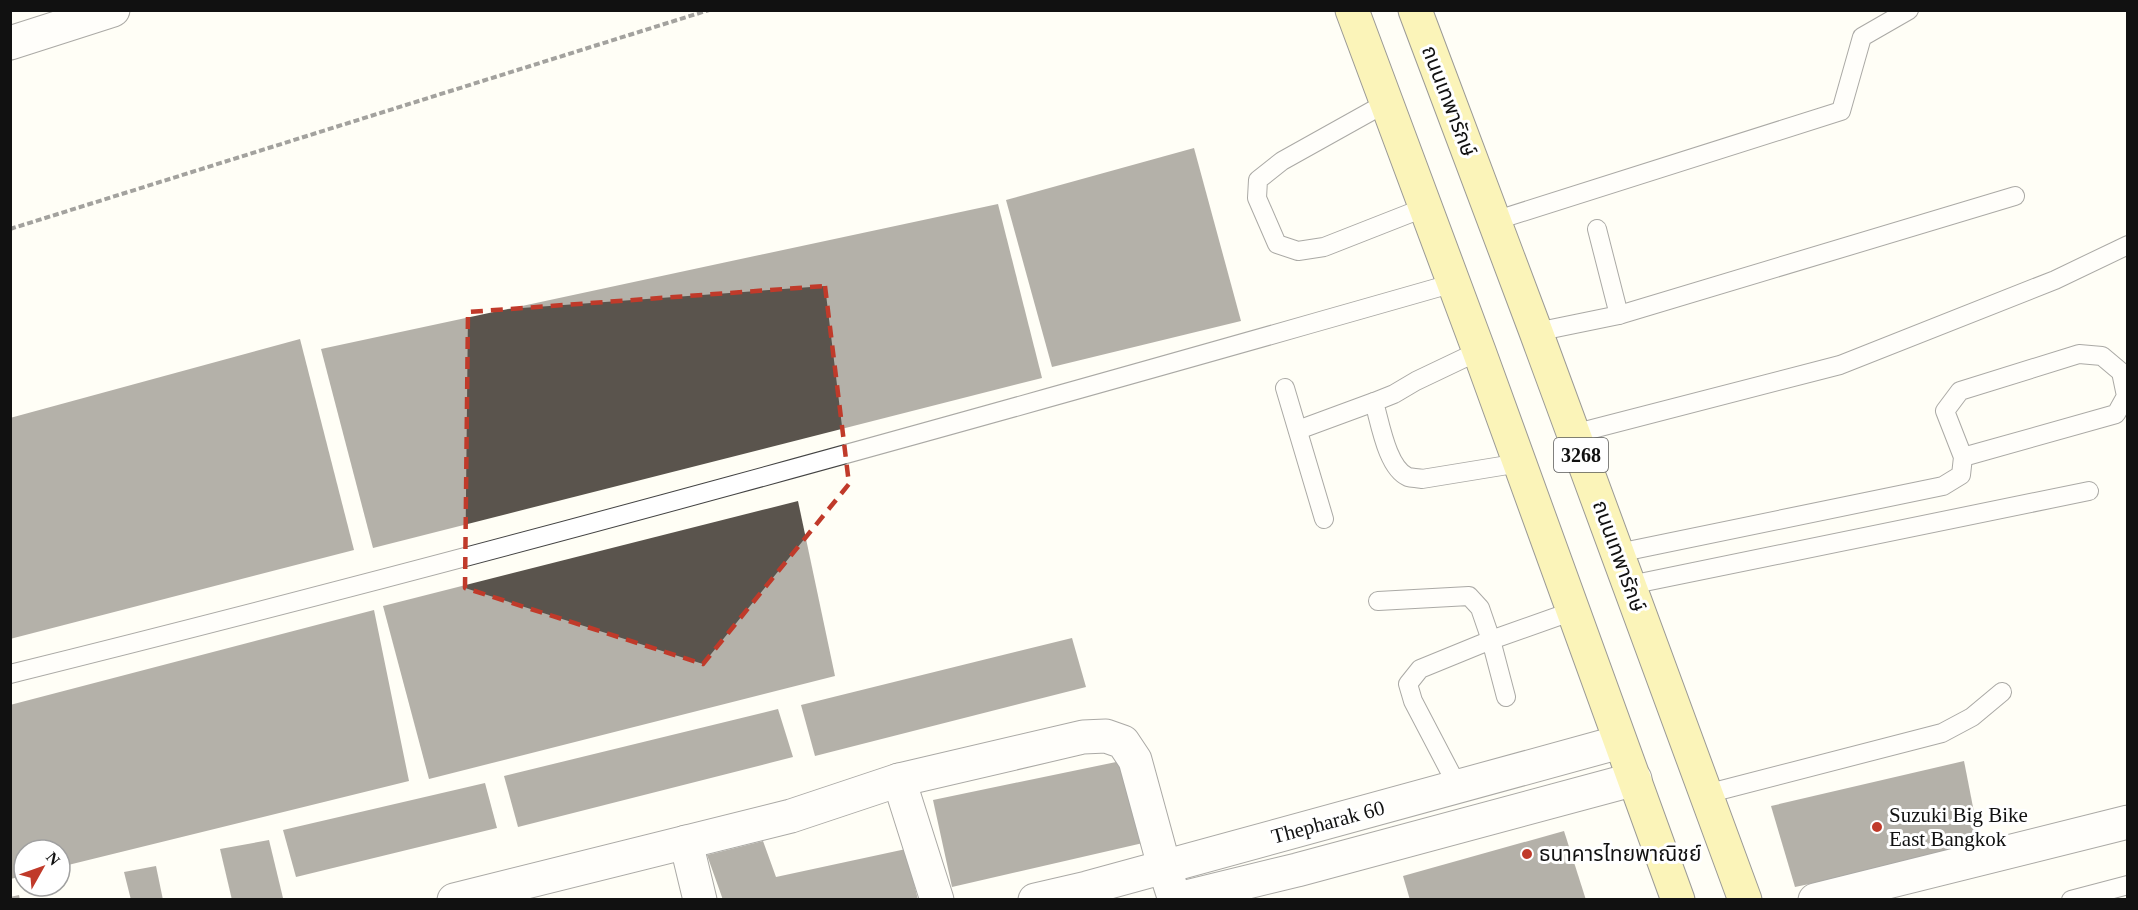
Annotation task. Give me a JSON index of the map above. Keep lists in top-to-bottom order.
{
  "streets": {
    "main road": ["ถนนเทพารักษ์", "3268"],
    "street": ["Thepharak 60"]
  },
  "crossings": [
    ["3268", "Thepharak 60"]
  ],
  "places": ["Suzuki Big Bike East Bangkok", "ธนาคารไทยพาณิชย์"],
  "north": "top right"
}
